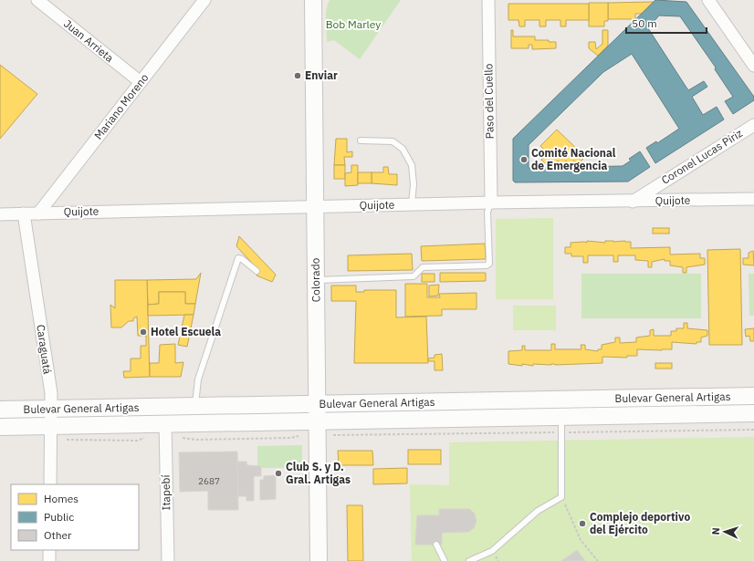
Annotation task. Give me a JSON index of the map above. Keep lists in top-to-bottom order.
{
  "streets": {
    "main road": ["Colorado", "Bulevar General Artigas"],
    "street": [
      "Juan Arrieta",
      "Paso del Cuello",
      "Mariano Moreno",
      "Coronel Lucas Píriz",
      "Quijote",
      "Caraguatá",
      "Itapebí"
    ]
  },
  "crossings": [
    ["Juan Arrieta", "Mariano Moreno"],
    ["Paso del Cuello", "Quijote"],
    ["Mariano Moreno", "Quijote"],
    ["Coronel Lucas Píriz", "Quijote"],
    ["Quijote", "Colorado"],
    ["Quijote", "Caraguatá"],
    ["Colorado", "Bulevar General Artigas"],
    ["Caraguatá", "Bulevar General Artigas"],
    ["Bulevar General Artigas", "Itapebí"]
  ],
  "parks": ["Bob Marley"],
  "places": [
    "Enviar",
    "Comité Nacional de Emergencia",
    "Hotel Escuela",
    "Club S. y D. Gral. Artigas",
    "Complejo deportivo del Ejército"
  ],
  "house_numbers": ["2687"],
  "legend": ["Homes", "Public", "Other"],
  "scale_bar": "50 m",
  "north": "left"
}
